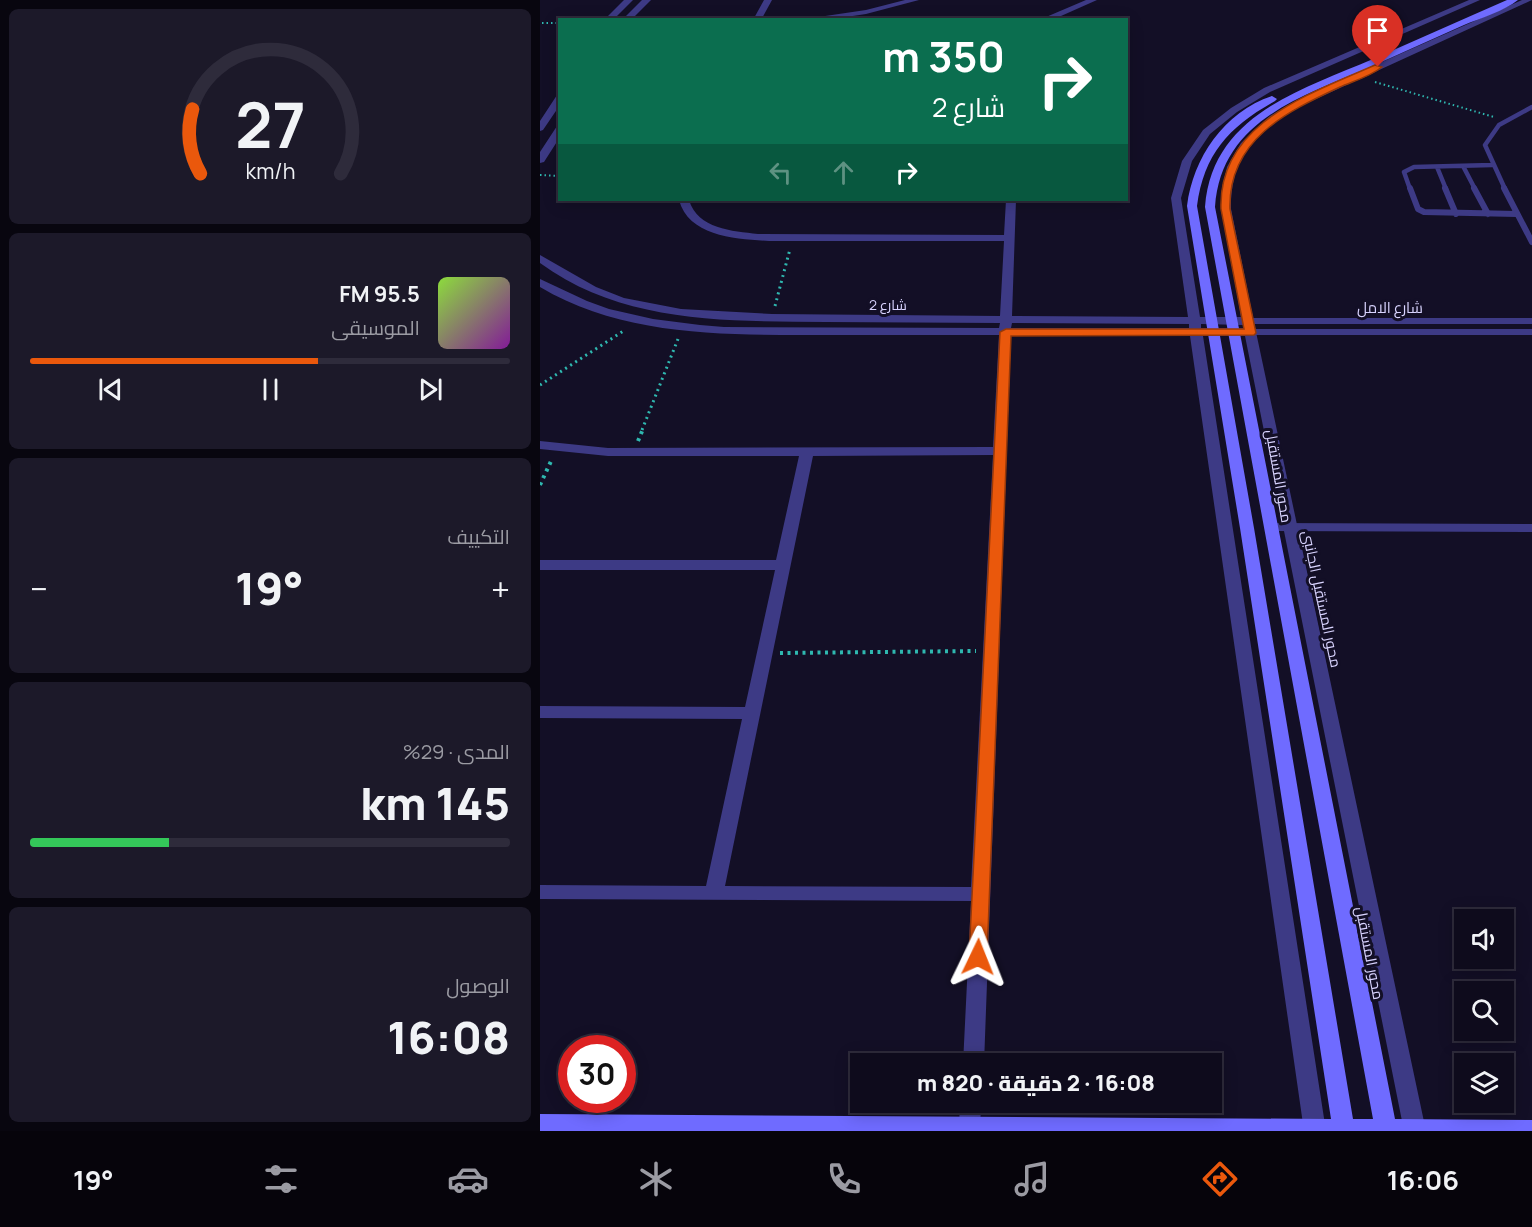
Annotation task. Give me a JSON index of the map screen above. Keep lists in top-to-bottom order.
{
  "streets": {
    "street": ["شارع 2", "محور المستقبل", "محور المستقبل الجانبى"],
    "lane": ["شارع الامل"]
  },
  "crossings": [
    ["شارع 2", "شارع الامل"],
    ["شارع 2", "محور المستقبل"],
    ["شارع 2", "محور المستقبل الجانبى"],
    ["شارع الامل", "محور المستقبل"],
    ["شارع الامل", "محور المستقبل الجانبى"],
    ["محور المستقبل", "محور المستقبل الجانبى"]
  ],
  "page": {
    "turn": ["350 m", "شارع 2"],
    "song": ["95.5 FM", "الموسيقى"],
    "tile": [
      "التكييف",
      ["المدى · 29%", "145 km"],
      ["الوصول", "16:08"]
    ],
    "heat": ["−", "19°", "+"],
    "limit": "30",
    "trip": "16:08 · 2 دقيقة · 820 m",
    "tabs": ["16:06", "19°"],
    "gauge": ["27", "km/h"]
  }
}
